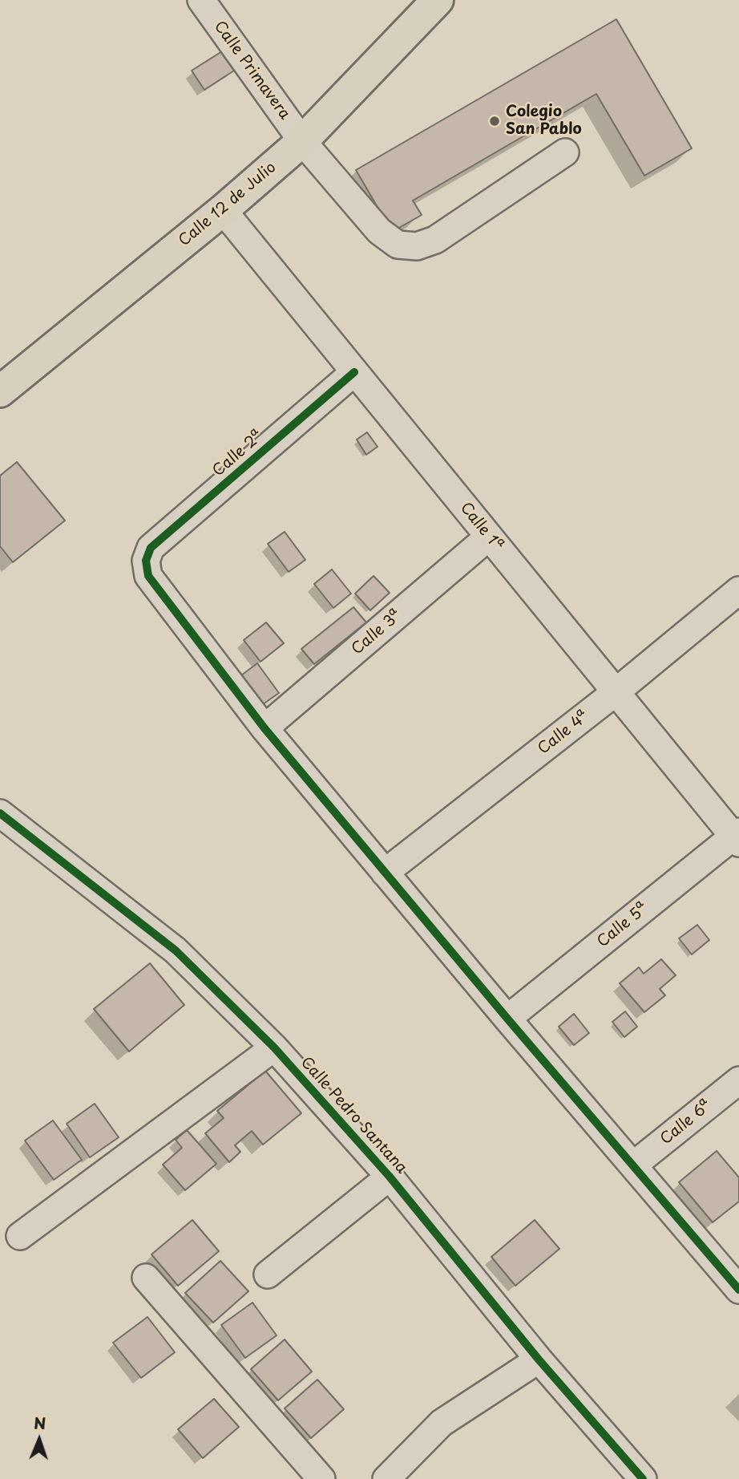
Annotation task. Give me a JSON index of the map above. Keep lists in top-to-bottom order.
{
  "streets": {
    "main road": ["Calle 12 de Julio"],
    "street": [
      "Calle Primavera",
      "Calle 2ª",
      "Calle 1ª",
      "Calle 3ª",
      "Calle 4ª",
      "Calle 5ª",
      "Calle Pedro Santana",
      "Calle 6ª"
    ]
  },
  "crossings": [
    ["Calle Primavera", "Calle 12 de Julio"],
    ["Calle 12 de Julio", "Calle 1ª"],
    ["Calle 2ª", "Calle 1ª"],
    ["Calle 2ª", "Calle 3ª"],
    ["Calle 1ª", "Calle 3ª"],
    ["Calle 1ª", "Calle 4ª"],
    ["Calle 1ª", "Calle 5ª"]
  ],
  "places": ["Colegio San Pablo"],
  "north": "top"
}
